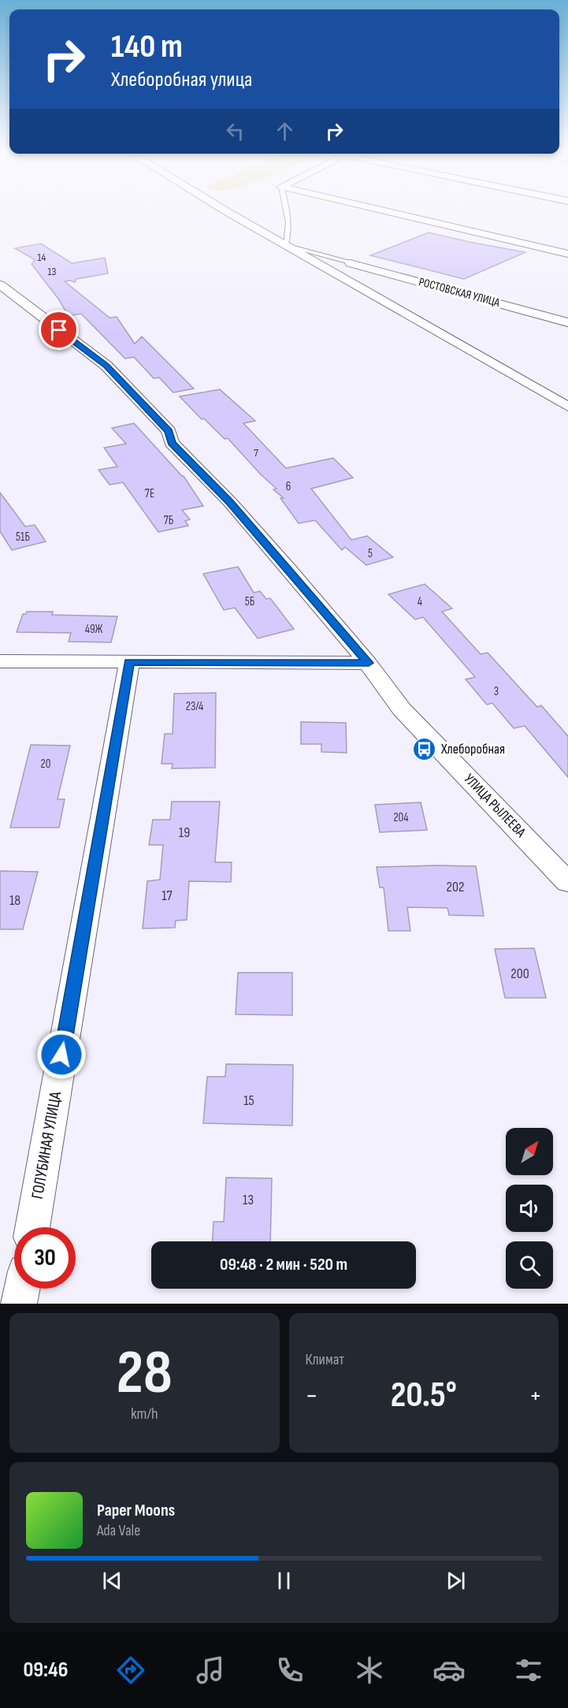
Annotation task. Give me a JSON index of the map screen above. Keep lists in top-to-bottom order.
{
  "streets": {
    "street": ["РОСТОВСКАЯ УЛИЦА", "УЛИЦА РЫЛЕЕВА", "ГОЛУБИНАЯ УЛИЦА"]
  },
  "places": {
    "bus stop": ["Хлеборобная"]
  },
  "house_numbers": [
    "14",
    "13",
    "7",
    "6",
    "7Е",
    "7Б",
    "51Б",
    "5",
    "5Б",
    "4",
    "49Ж",
    "3",
    "23/4",
    "20",
    "204",
    "19",
    "202",
    "17",
    "18",
    "200",
    "15",
    "13"
  ],
  "north": "top right",
  "page": {
    "turn": ["140 m", "Хлеборобная улица"],
    "limit": "30",
    "trip": "09:48 · 2 мин · 520 m",
    "tile": [
      ["28", "km/h"],
      "Климат"
    ],
    "heat": ["−", "20.5°", "+"],
    "song": ["Paper Moons", "Ada Vale"],
    "tabs": "09:46"
  }
}
